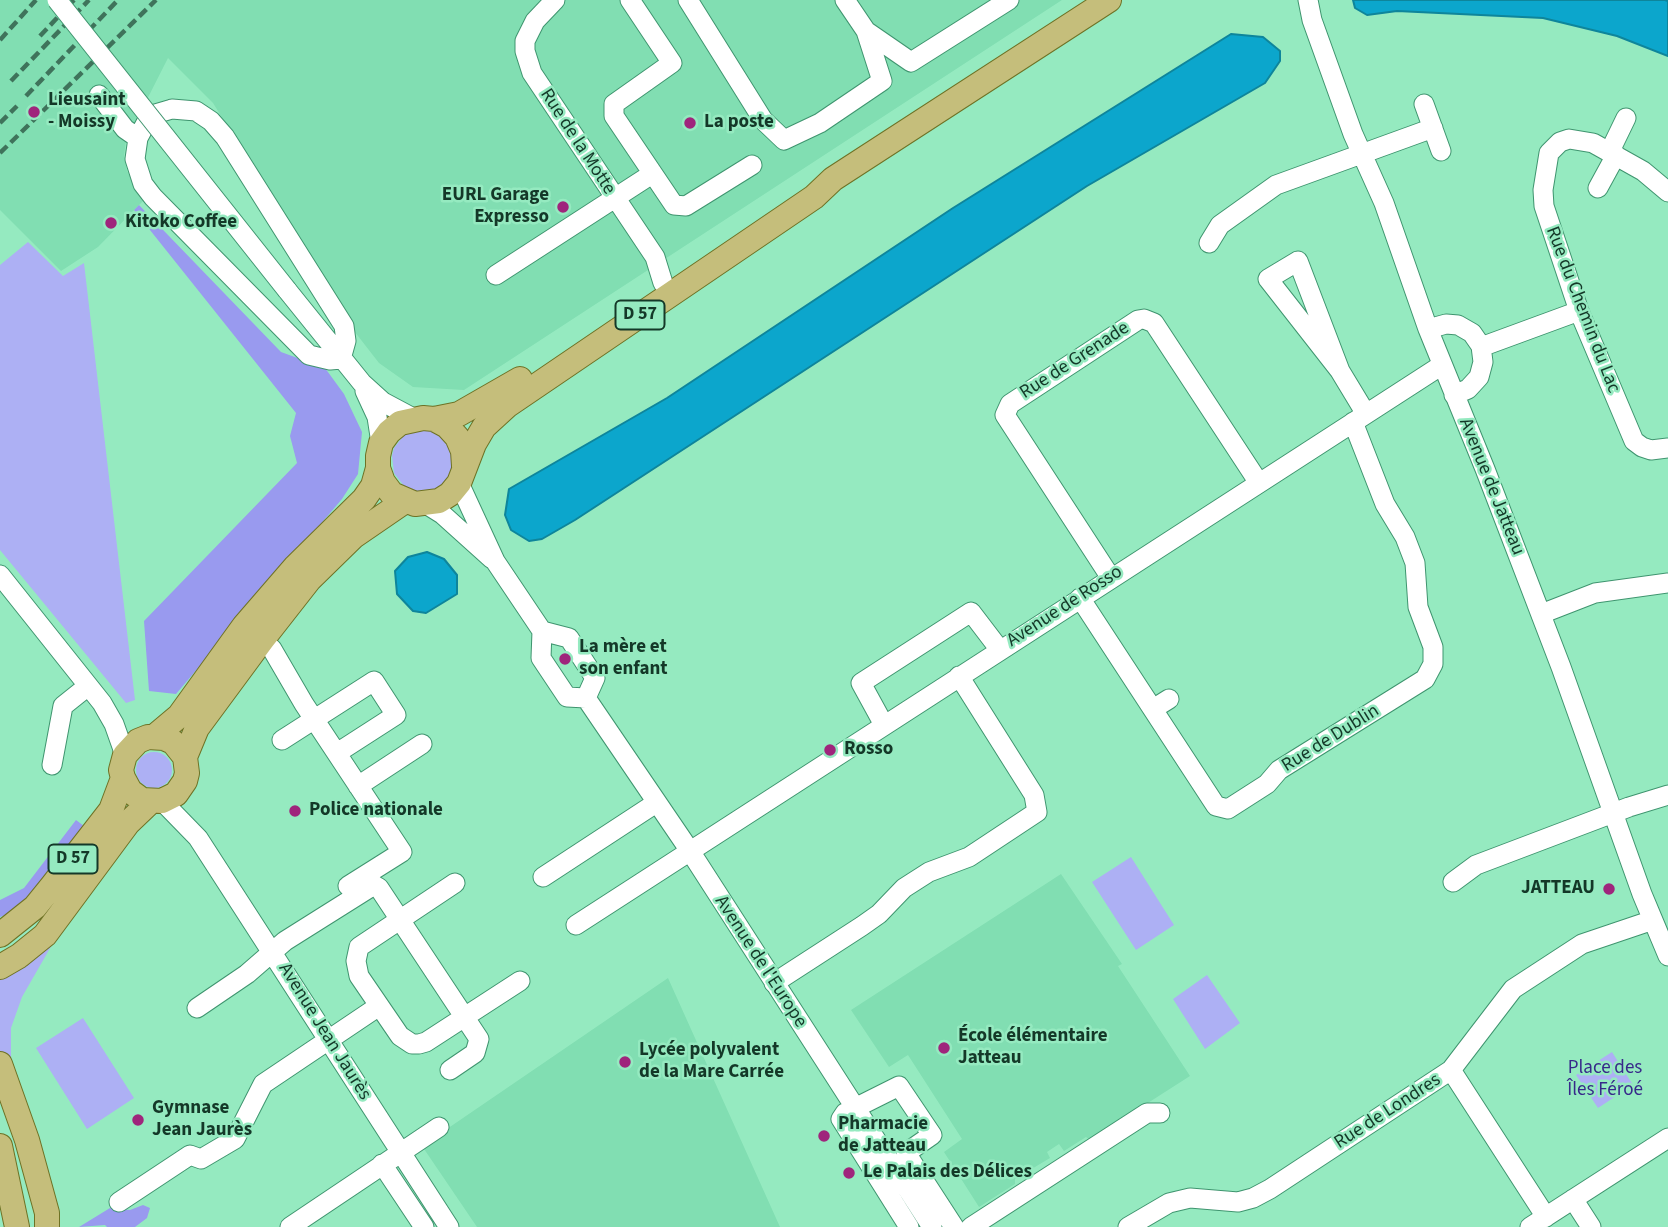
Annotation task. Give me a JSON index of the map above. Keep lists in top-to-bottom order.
{
  "streets": {
    "main road": ["D 57"],
    "street": [
      "Rue de la Motte",
      "Rue du Chemin du Lac",
      "Rue de Grenade",
      "Avenue de Jatteau",
      "Avenue de Rosso",
      "Rue de Dublin",
      "Avenue de l'Europe",
      "Avenue Jean Jaurès",
      "Rue de Londres"
    ]
  },
  "crossings": [
    ["Rue de la Motte", "D 57"],
    ["D 57", "Avenue de l'Europe"],
    ["D 57", "Avenue Jean Jaurès"],
    ["Rue de Grenade", "Avenue de Rosso"],
    ["Avenue de Jatteau", "Avenue de Rosso"],
    ["Avenue de Jatteau", "Rue de Londres"],
    ["Avenue de Rosso", "Rue de Dublin"],
    ["Avenue de Rosso", "Avenue de l'Europe"]
  ],
  "parks": ["Place des Îles Féroé"],
  "places": [
    "Lieusaint - Moissy",
    "La poste",
    "EURL Garage Expresso",
    "Kitoko Coffee",
    "La mère et son enfant",
    "Rosso",
    "Police nationale",
    "JATTEAU",
    "École élémentaire Jatteau",
    "Lycée polyvalent de la Mare Carrée",
    "Gymnase Jean Jaurès",
    "Pharmacie de Jatteau",
    "Le Palais des Délices"
  ]
}
